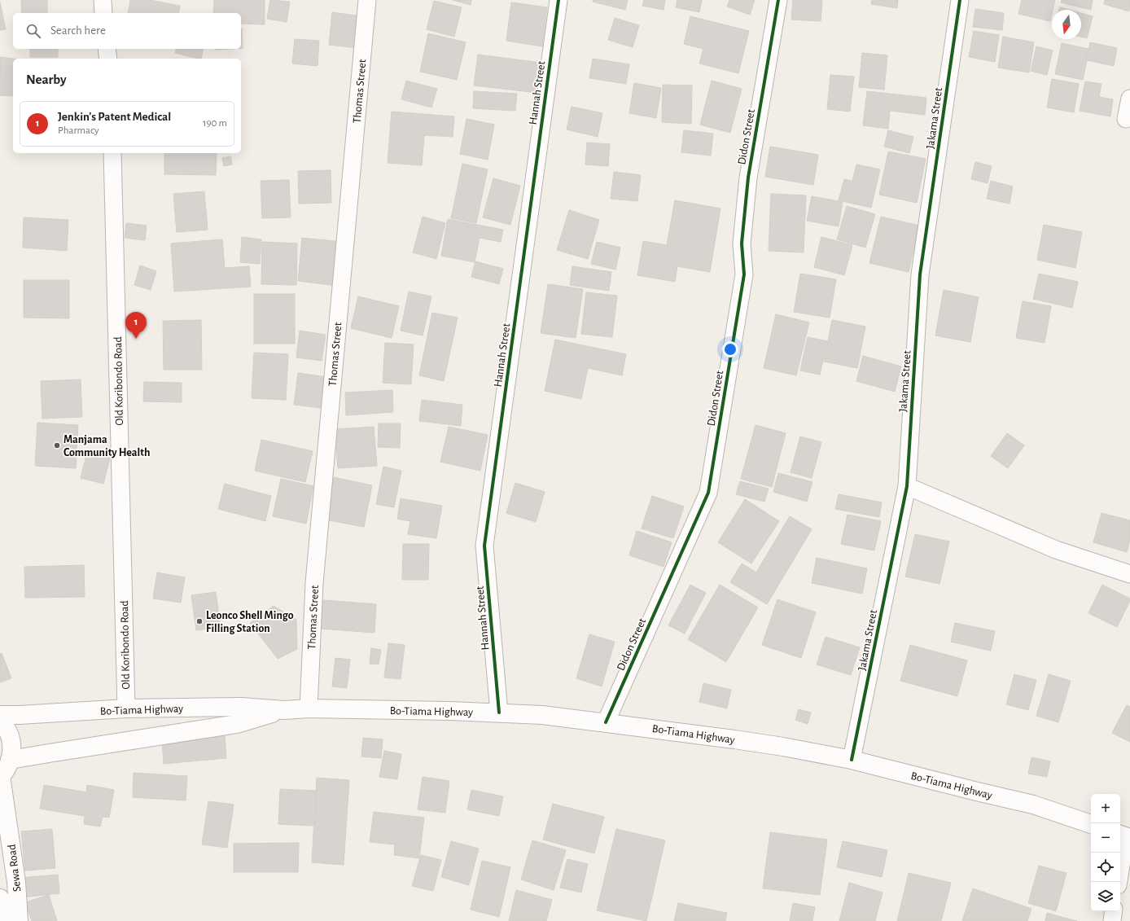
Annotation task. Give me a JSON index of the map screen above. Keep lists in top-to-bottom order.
{
  "streets": {
    "main road": ["Bo-Tiama Highway", "Sewa Road"],
    "street": [
      "Thomas Street",
      "Hannah Street",
      "Jakama Street",
      "Didon Street",
      "Old Koribondo Road"
    ]
  },
  "crossings": [
    ["Thomas Street", "Bo-Tiama Highway"],
    ["Hannah Street", "Bo-Tiama Highway"],
    ["Jakama Street", "Bo-Tiama Highway"],
    ["Didon Street", "Bo-Tiama Highway"],
    ["Old Koribondo Road", "Bo-Tiama Highway"]
  ],
  "places": ["Manjama Community Health", "Leonco Shell Mingo Filling Station"],
  "north": "bottom",
  "page": {
    "search": "Search here",
    "heading": "Nearby",
    "list": [
      {
        "mark": "1",
        "name": "Jenkin's Patent Medical",
        "note": "Pharmacy",
        "value": "190 m"
      }
    ],
    "pins": "1",
    "map_buttons": ["+", "−"]
  }
}
